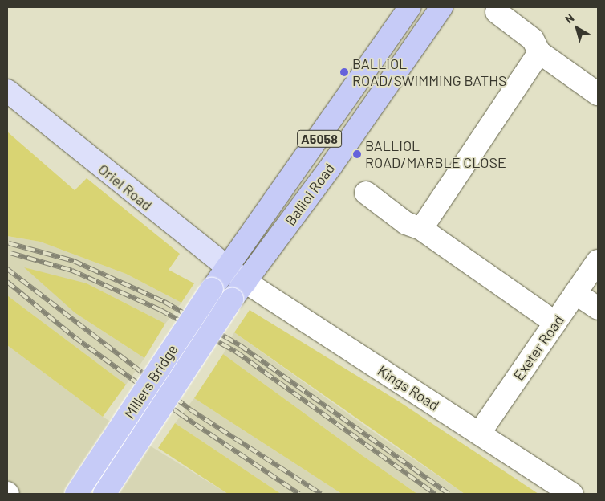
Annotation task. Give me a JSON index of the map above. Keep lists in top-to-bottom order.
{
  "streets": {
    "highway": ["A5058", "Balliol Road", "Millers Bridge"],
    "main road": ["Oriel Road"],
    "street": ["Exeter Road", "Kings Road"]
  },
  "crossings": [
    ["Oriel Road", "Balliol Road"],
    ["Oriel Road", "Millers Bridge"],
    ["Oriel Road", "Kings Road"],
    ["Balliol Road", "Millers Bridge"],
    ["Balliol Road", "Kings Road"],
    ["Exeter Road", "Kings Road"],
    ["Millers Bridge", "Kings Road"]
  ],
  "places": ["BALLIOL ROAD/SWIMMING BATHS", "BALLIOL ROAD/MARBLE CLOSE"],
  "north": "top left"
}
